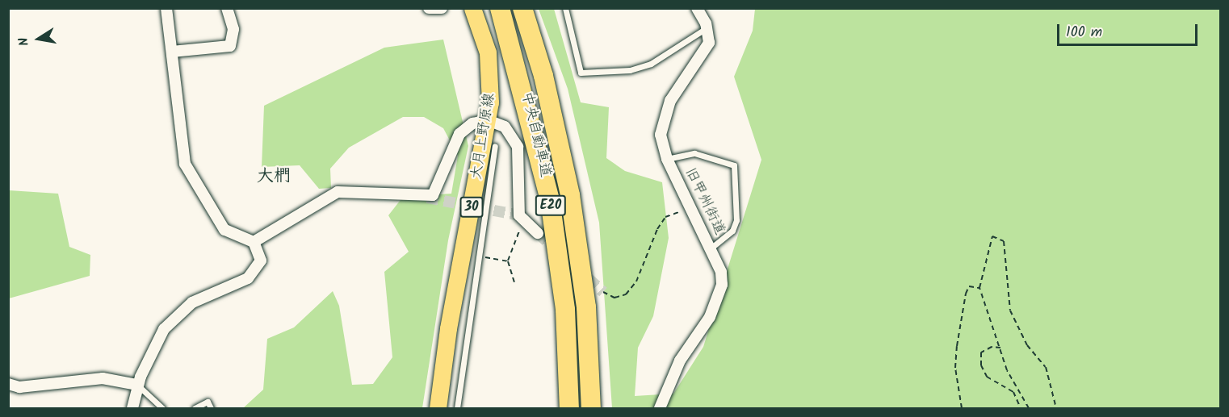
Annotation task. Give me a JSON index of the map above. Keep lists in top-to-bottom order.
{
  "streets": {
    "highway": ["中央自動車道", "E20"],
    "main road": ["大月上野原線", "30"],
    "street": ["旧甲州街道"]
  },
  "districts": ["大椚"],
  "scale_bar": "100 m",
  "north": "left"
}
